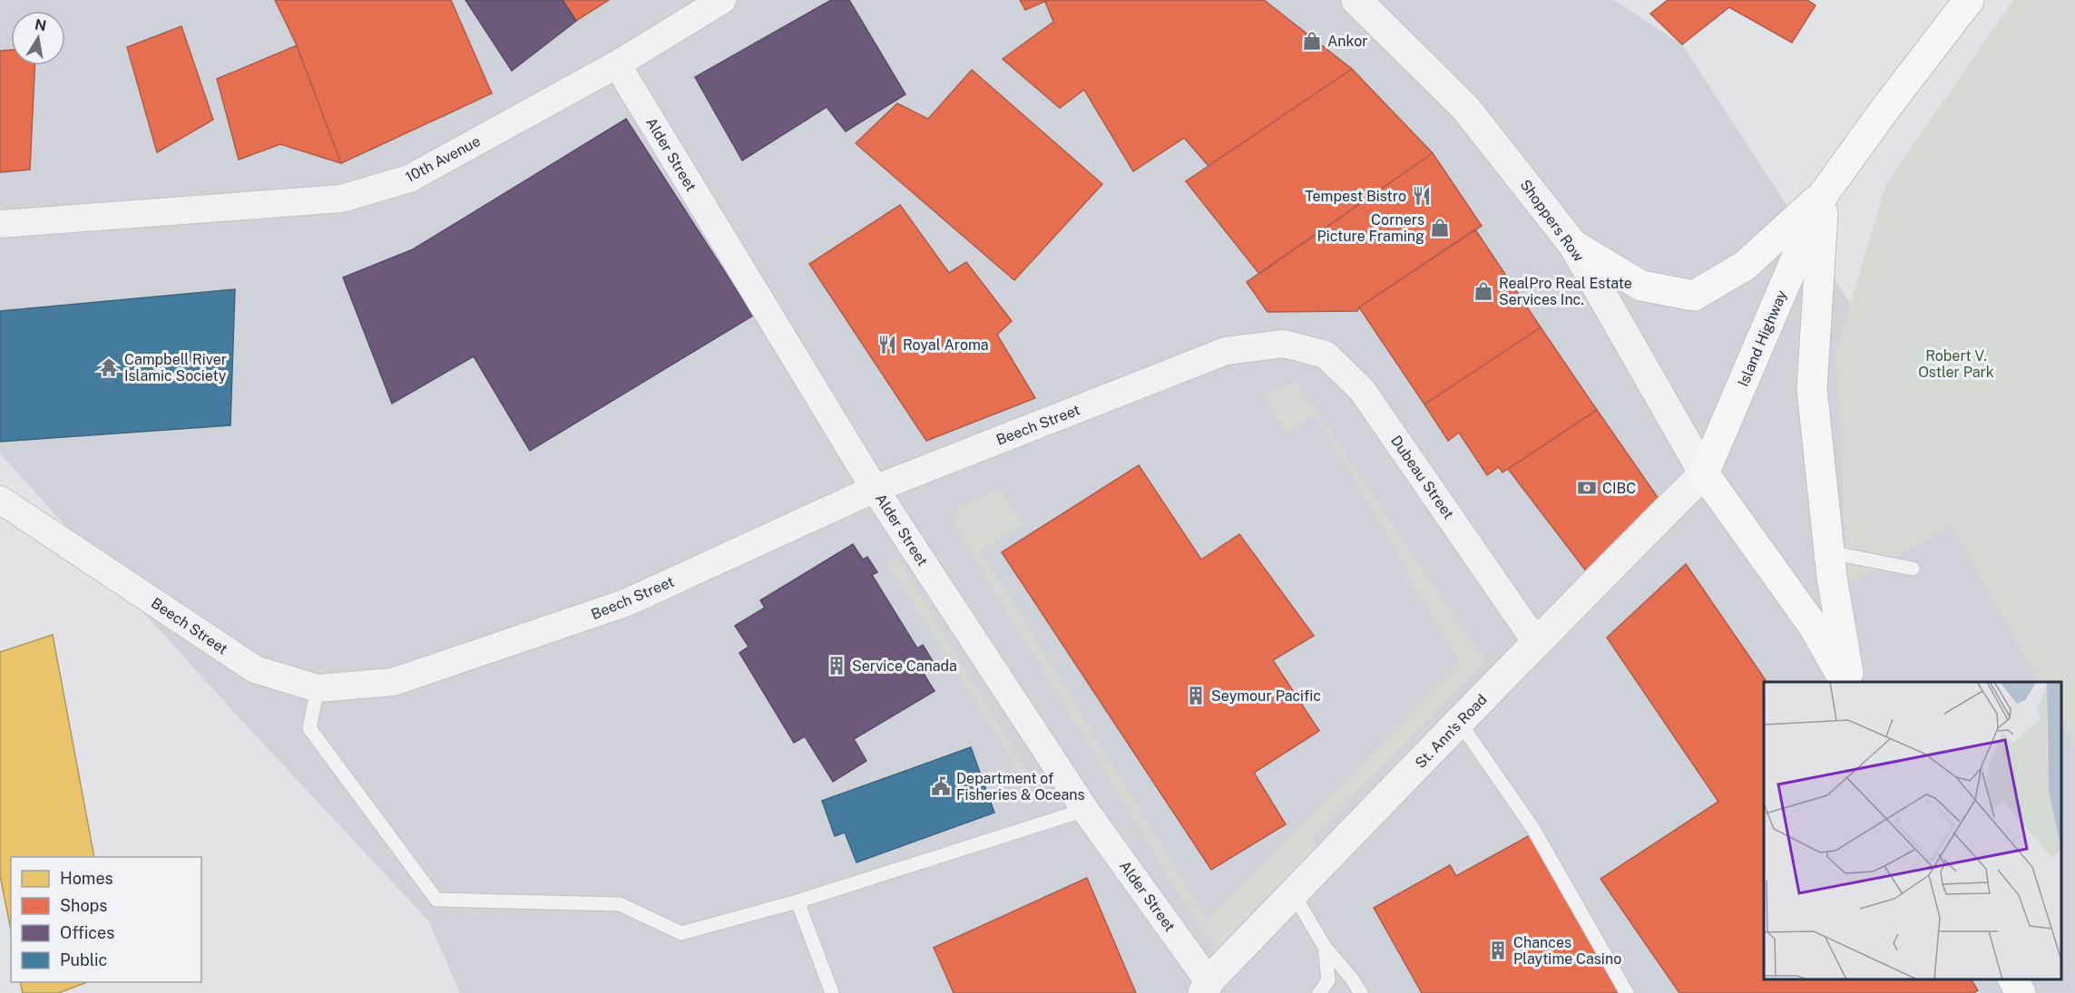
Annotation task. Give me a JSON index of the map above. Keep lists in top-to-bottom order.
{
  "streets": {
    "main road": ["Island Highway"],
    "street": [
      "Alder Street",
      "10th Avenue",
      "Shoppers Row",
      "Beech Street",
      "Dubeau Street",
      "St. Ann's Road"
    ]
  },
  "crossings": [
    ["Alder Street", "10th Avenue"],
    ["Alder Street", "Beech Street"],
    ["Alder Street", "St. Ann's Road"],
    ["Shoppers Row", "Island Highway"],
    ["Shoppers Row", "St. Ann's Road"],
    ["Island Highway", "St. Ann's Road"],
    ["Beech Street", "Dubeau Street"],
    ["Dubeau Street", "St. Ann's Road"]
  ],
  "parks": ["Robert V. Ostler Park"],
  "places": {
    "shop": ["Ankor", "Corners Picture Framing", "RealPro Real Estate Services Inc."],
    "restaurant": ["Tempest Bistro", "Royal Aroma"],
    "temple": ["Campbell River Islamic Society"],
    "bank": ["CIBC"],
    "building": ["Service Canada", "Seymour Pacific", "Chances Playtime Casino"],
    "public building": ["Department of Fisheries & Oceans"]
  },
  "legend": [
    "Homes",
    "Shops",
    "Offices",
    "Public"
  ],
  "north": "top"
}
